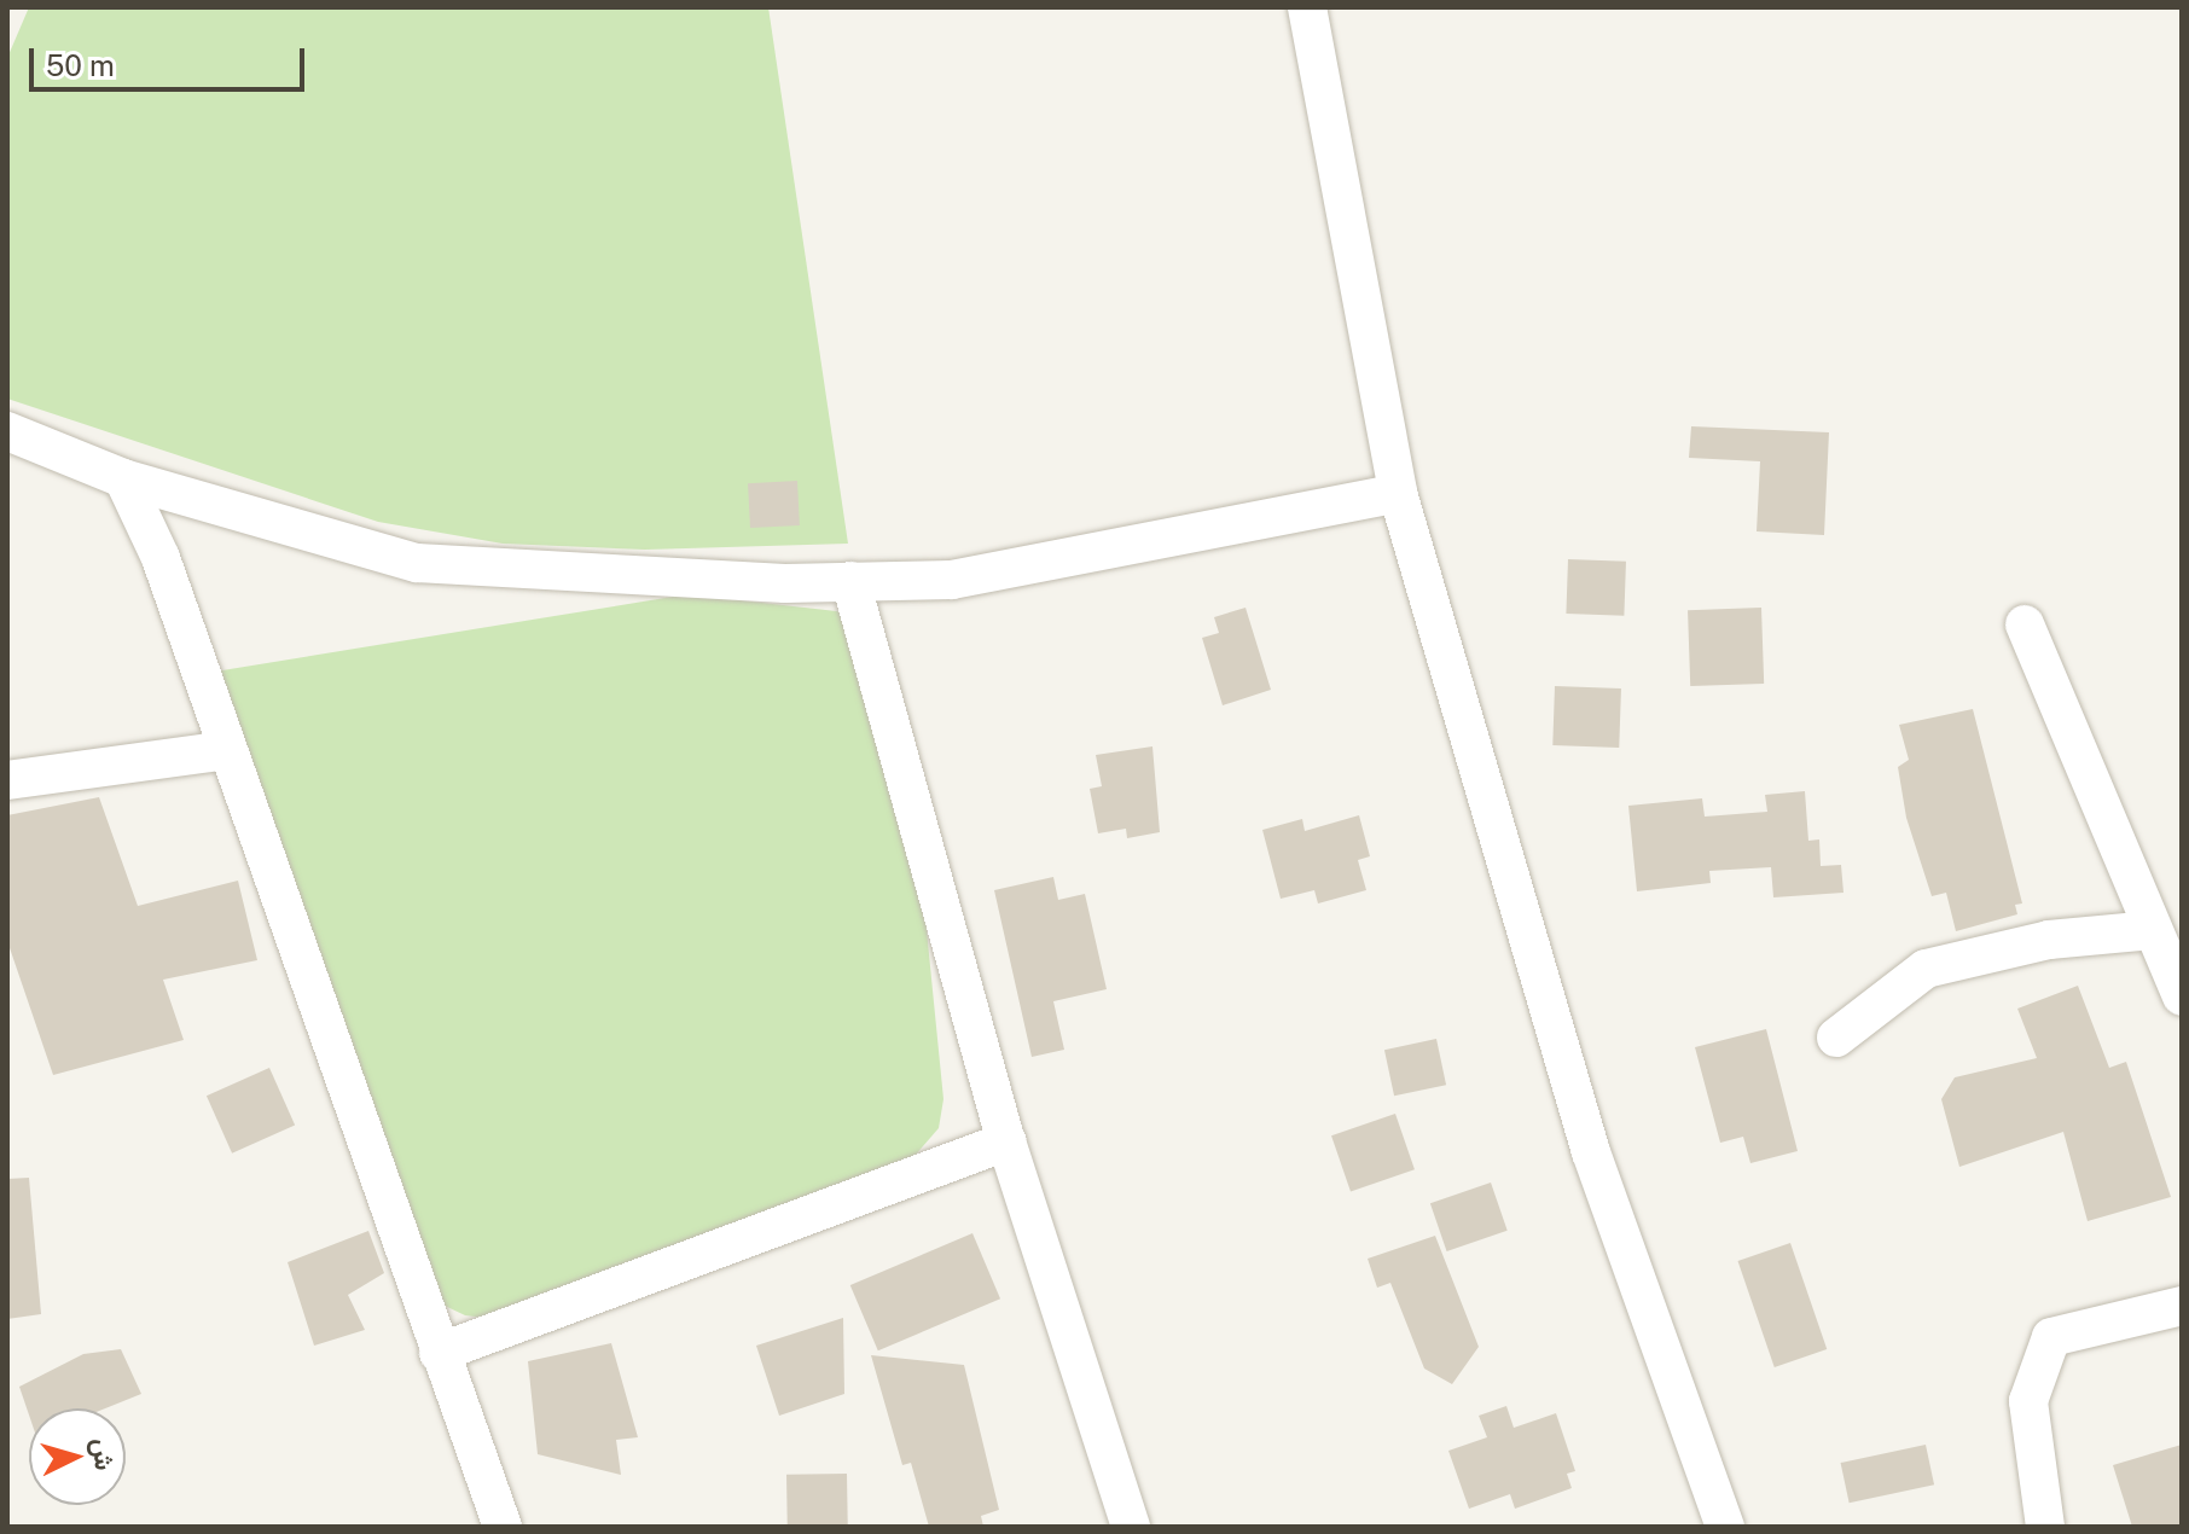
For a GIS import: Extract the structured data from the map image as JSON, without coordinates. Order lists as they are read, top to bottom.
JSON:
{
  "scale_bar": "50 m",
  "north": "right"
}
